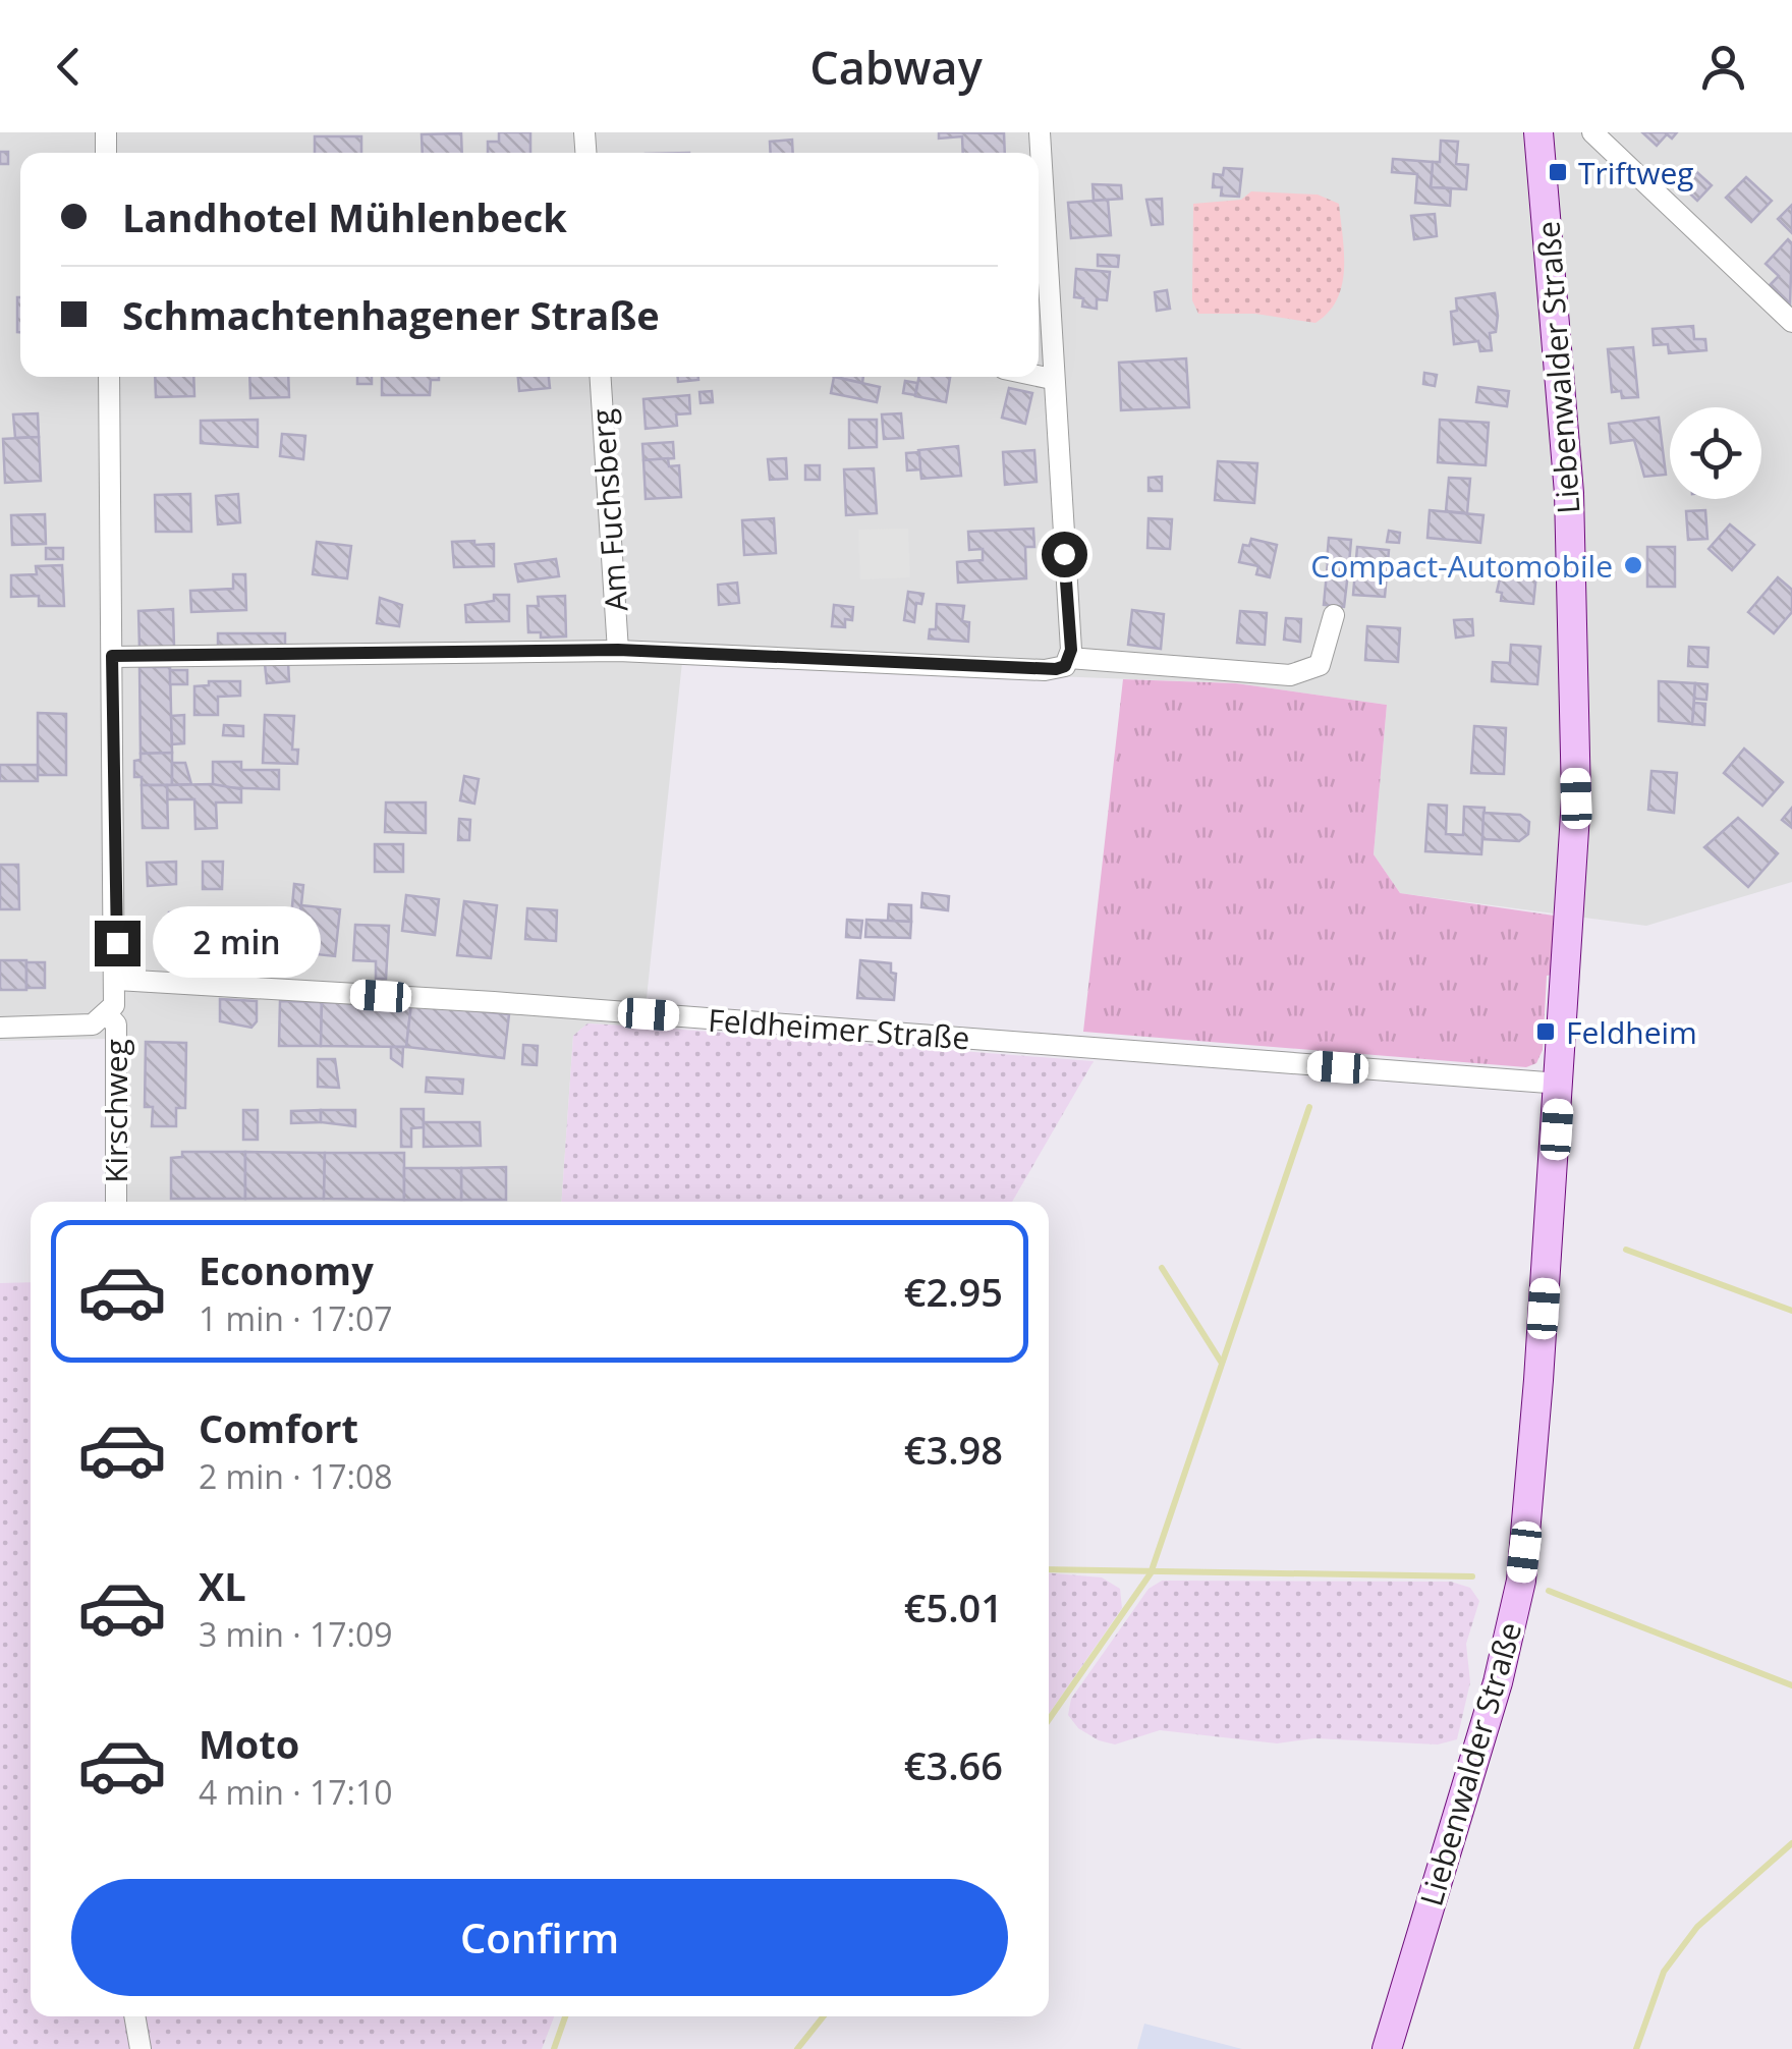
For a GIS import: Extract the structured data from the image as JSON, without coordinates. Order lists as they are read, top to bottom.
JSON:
{
  "streets": {
    "main road": ["Liebenwalder Straße"],
    "street": ["Am Fuchsberg", "Feldheimer Straße", "Kirschweg"]
  },
  "crossings": [
    ["Liebenwalder Straße", "Feldheimer Straße"]
  ],
  "places": {
    "transit": ["Triftweg", "Feldheim"],
    "other": ["Compact-Automobile"]
  },
  "page": {
    "header": "Cabway",
    "banner": ["Landhotel Mühlenbeck", "Schmachtenhagener Straße"],
    "bubble": "2 min",
    "list": [
      {
        "name": "Economy",
        "note": "1 min · 17:07",
        "value": "€2.95"
      },
      {
        "name": "Comfort",
        "note": "2 min · 17:08",
        "value": "€3.98"
      },
      {
        "name": "XL",
        "note": "3 min · 17:09",
        "value": "€5.01"
      },
      {
        "name": "Moto",
        "note": "4 min · 17:10",
        "value": "€3.66"
      }
    ],
    "buttons": "Confirm"
  }
}
